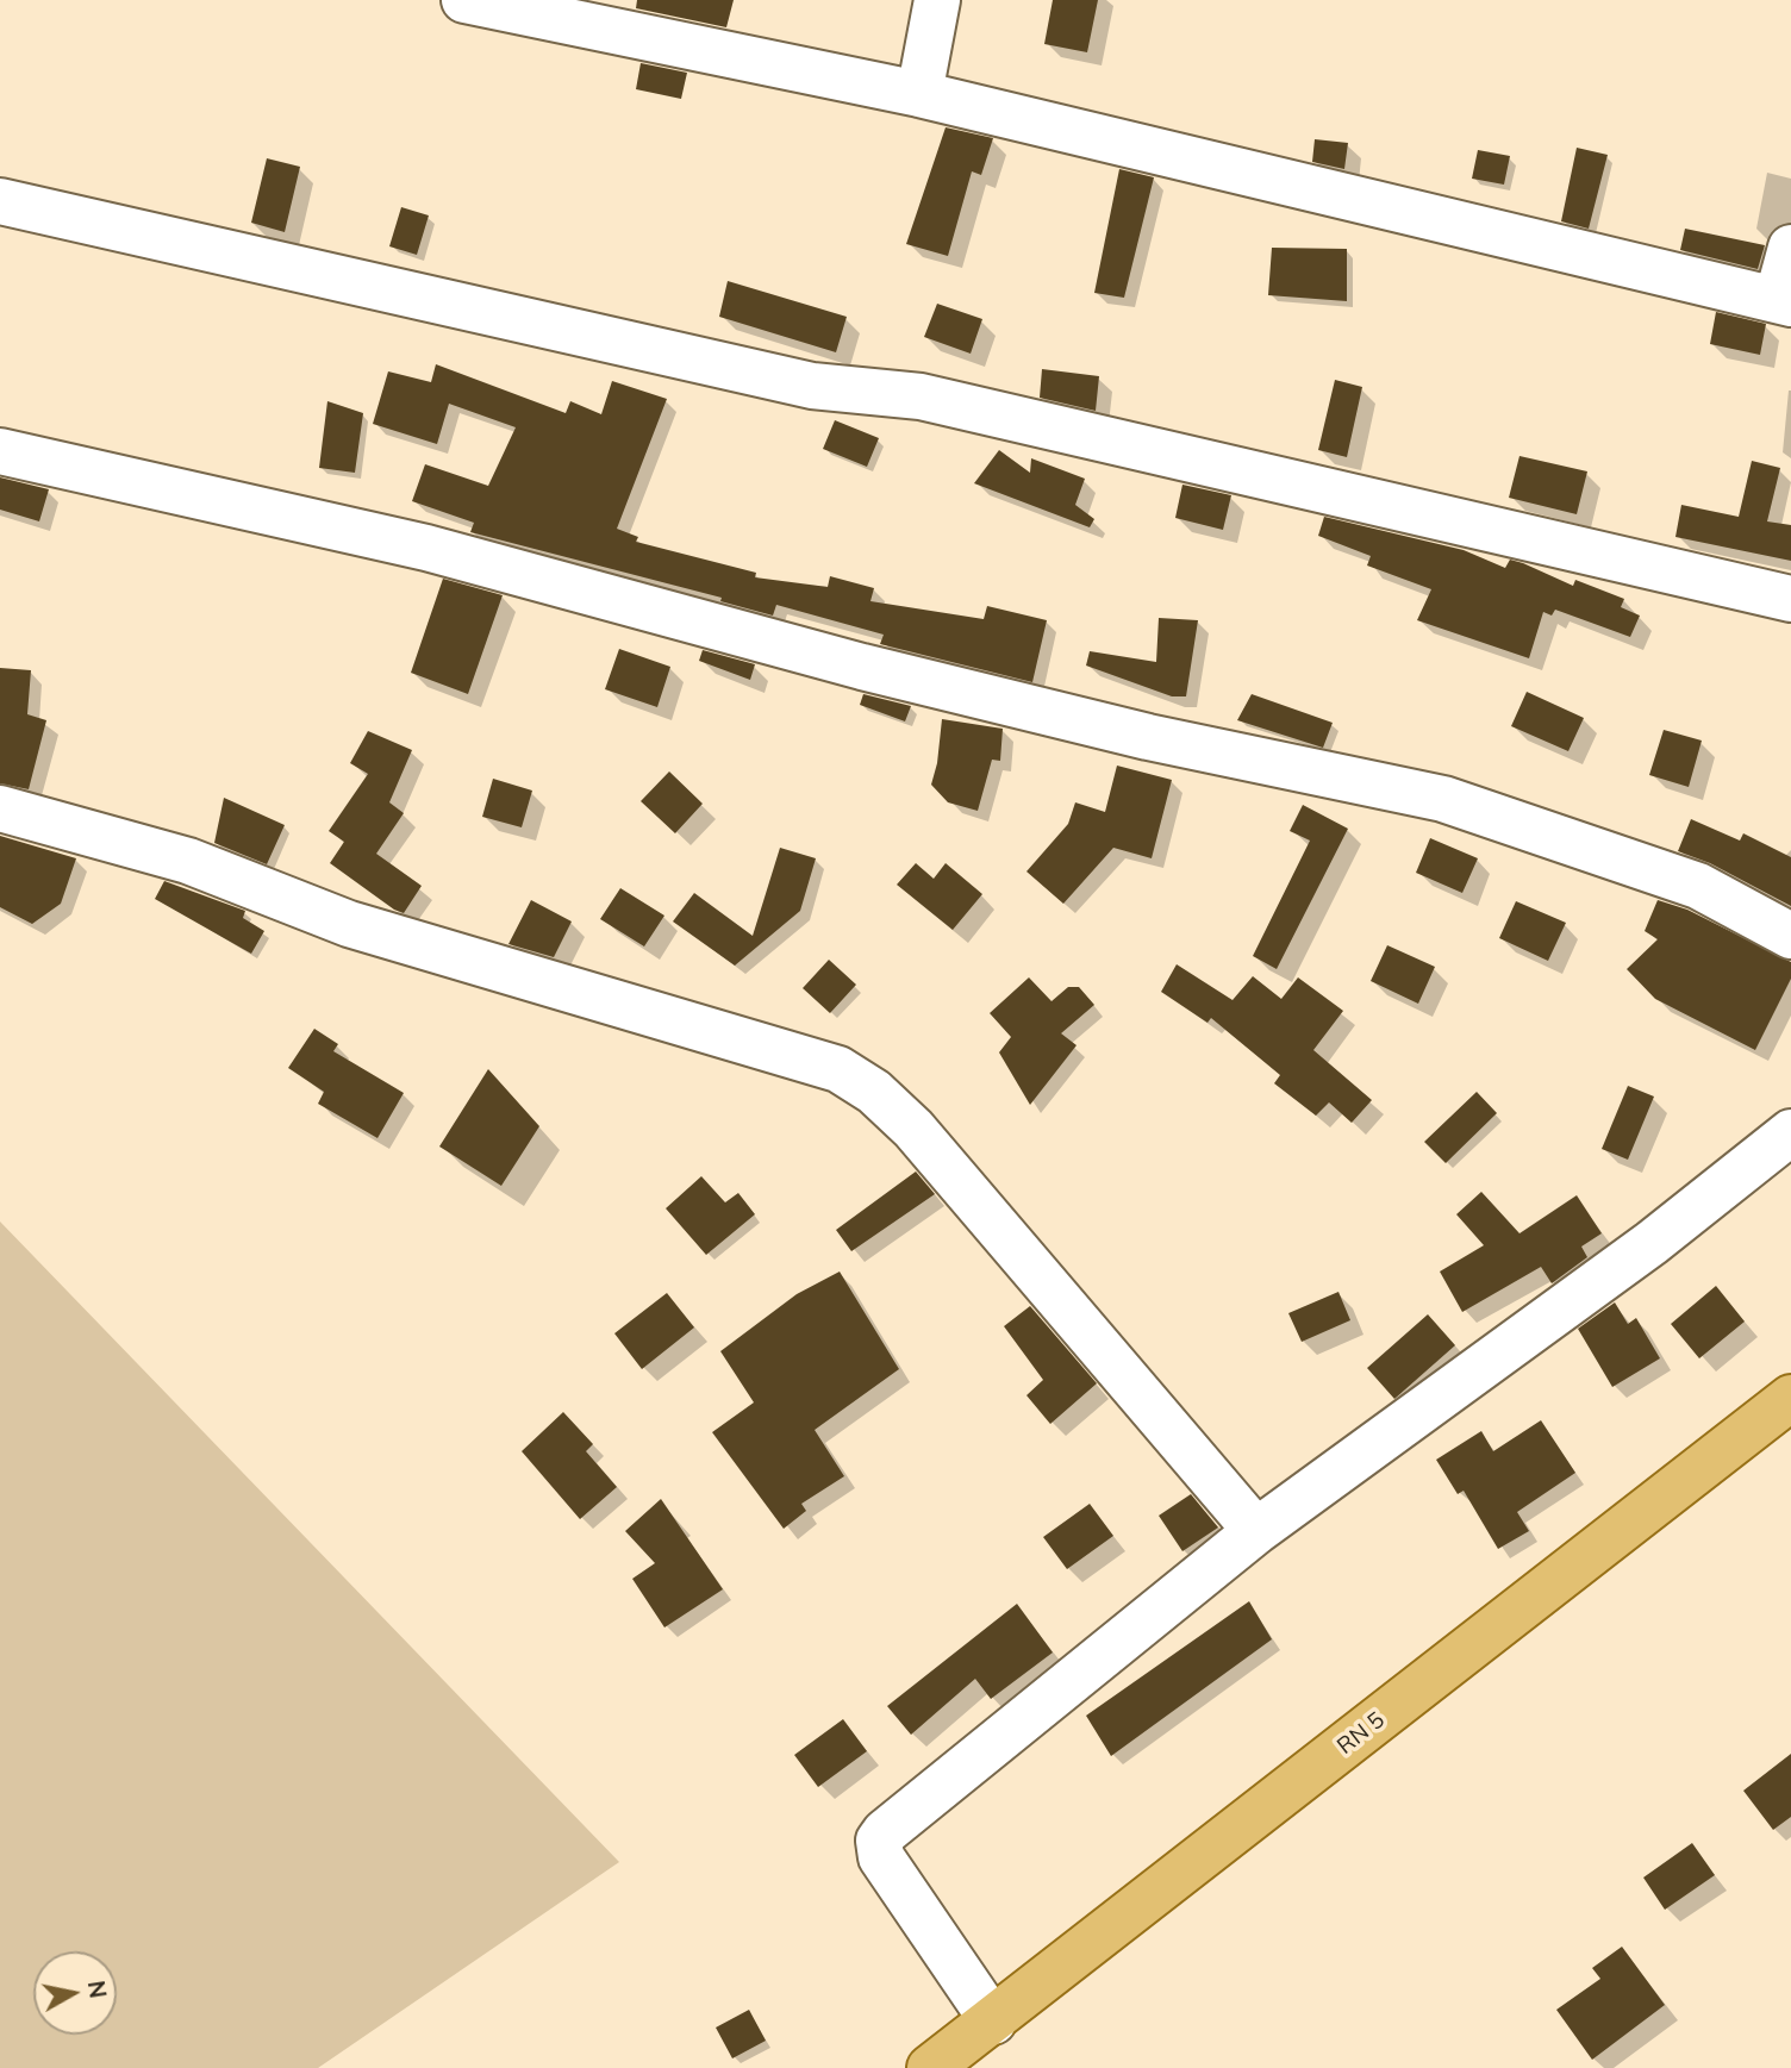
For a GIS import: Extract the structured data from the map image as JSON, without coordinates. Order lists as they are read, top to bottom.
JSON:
{
  "streets": {
    "main road": ["RN 5"]
  },
  "north": "right"
}
